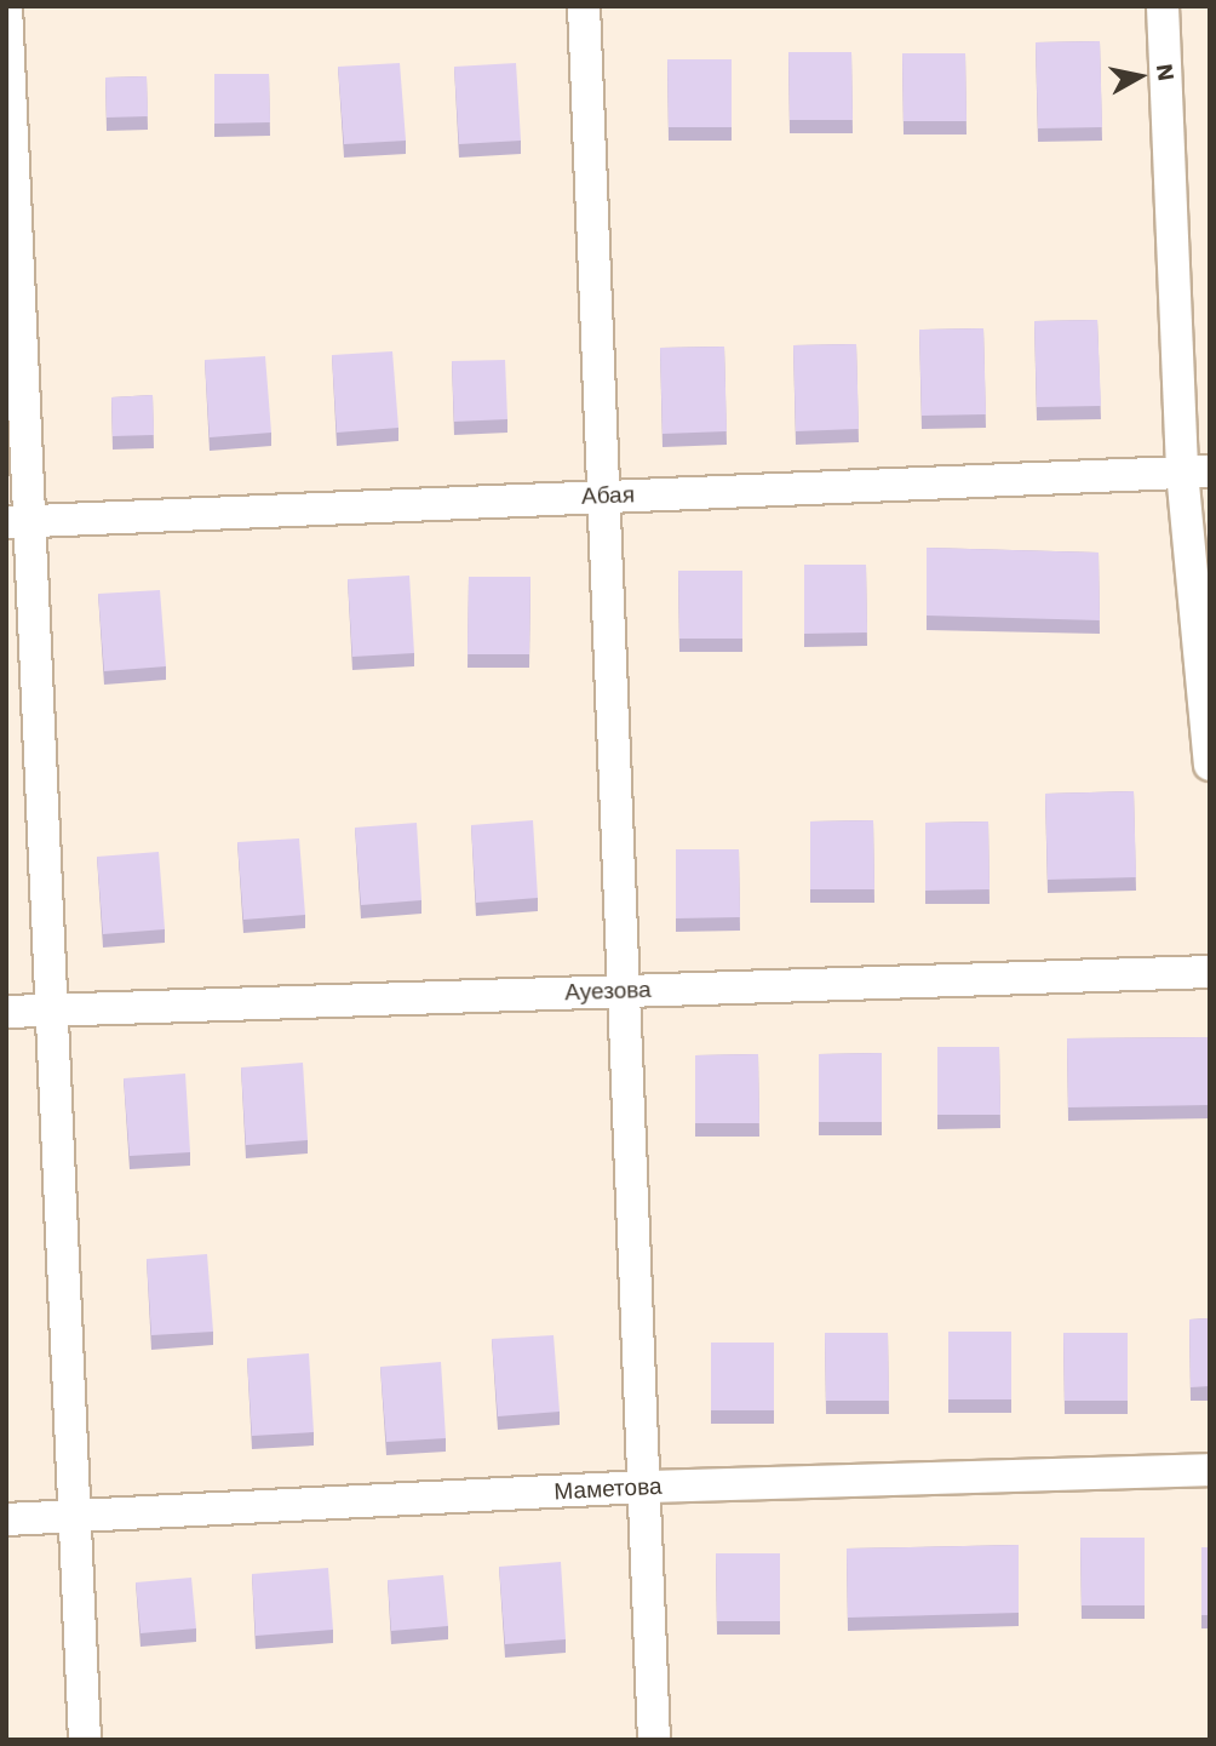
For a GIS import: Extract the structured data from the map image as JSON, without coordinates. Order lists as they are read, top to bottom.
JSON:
{
  "streets": {
    "street": ["Абая", "Ауезова", "Маметова"]
  },
  "north": "right"
}
